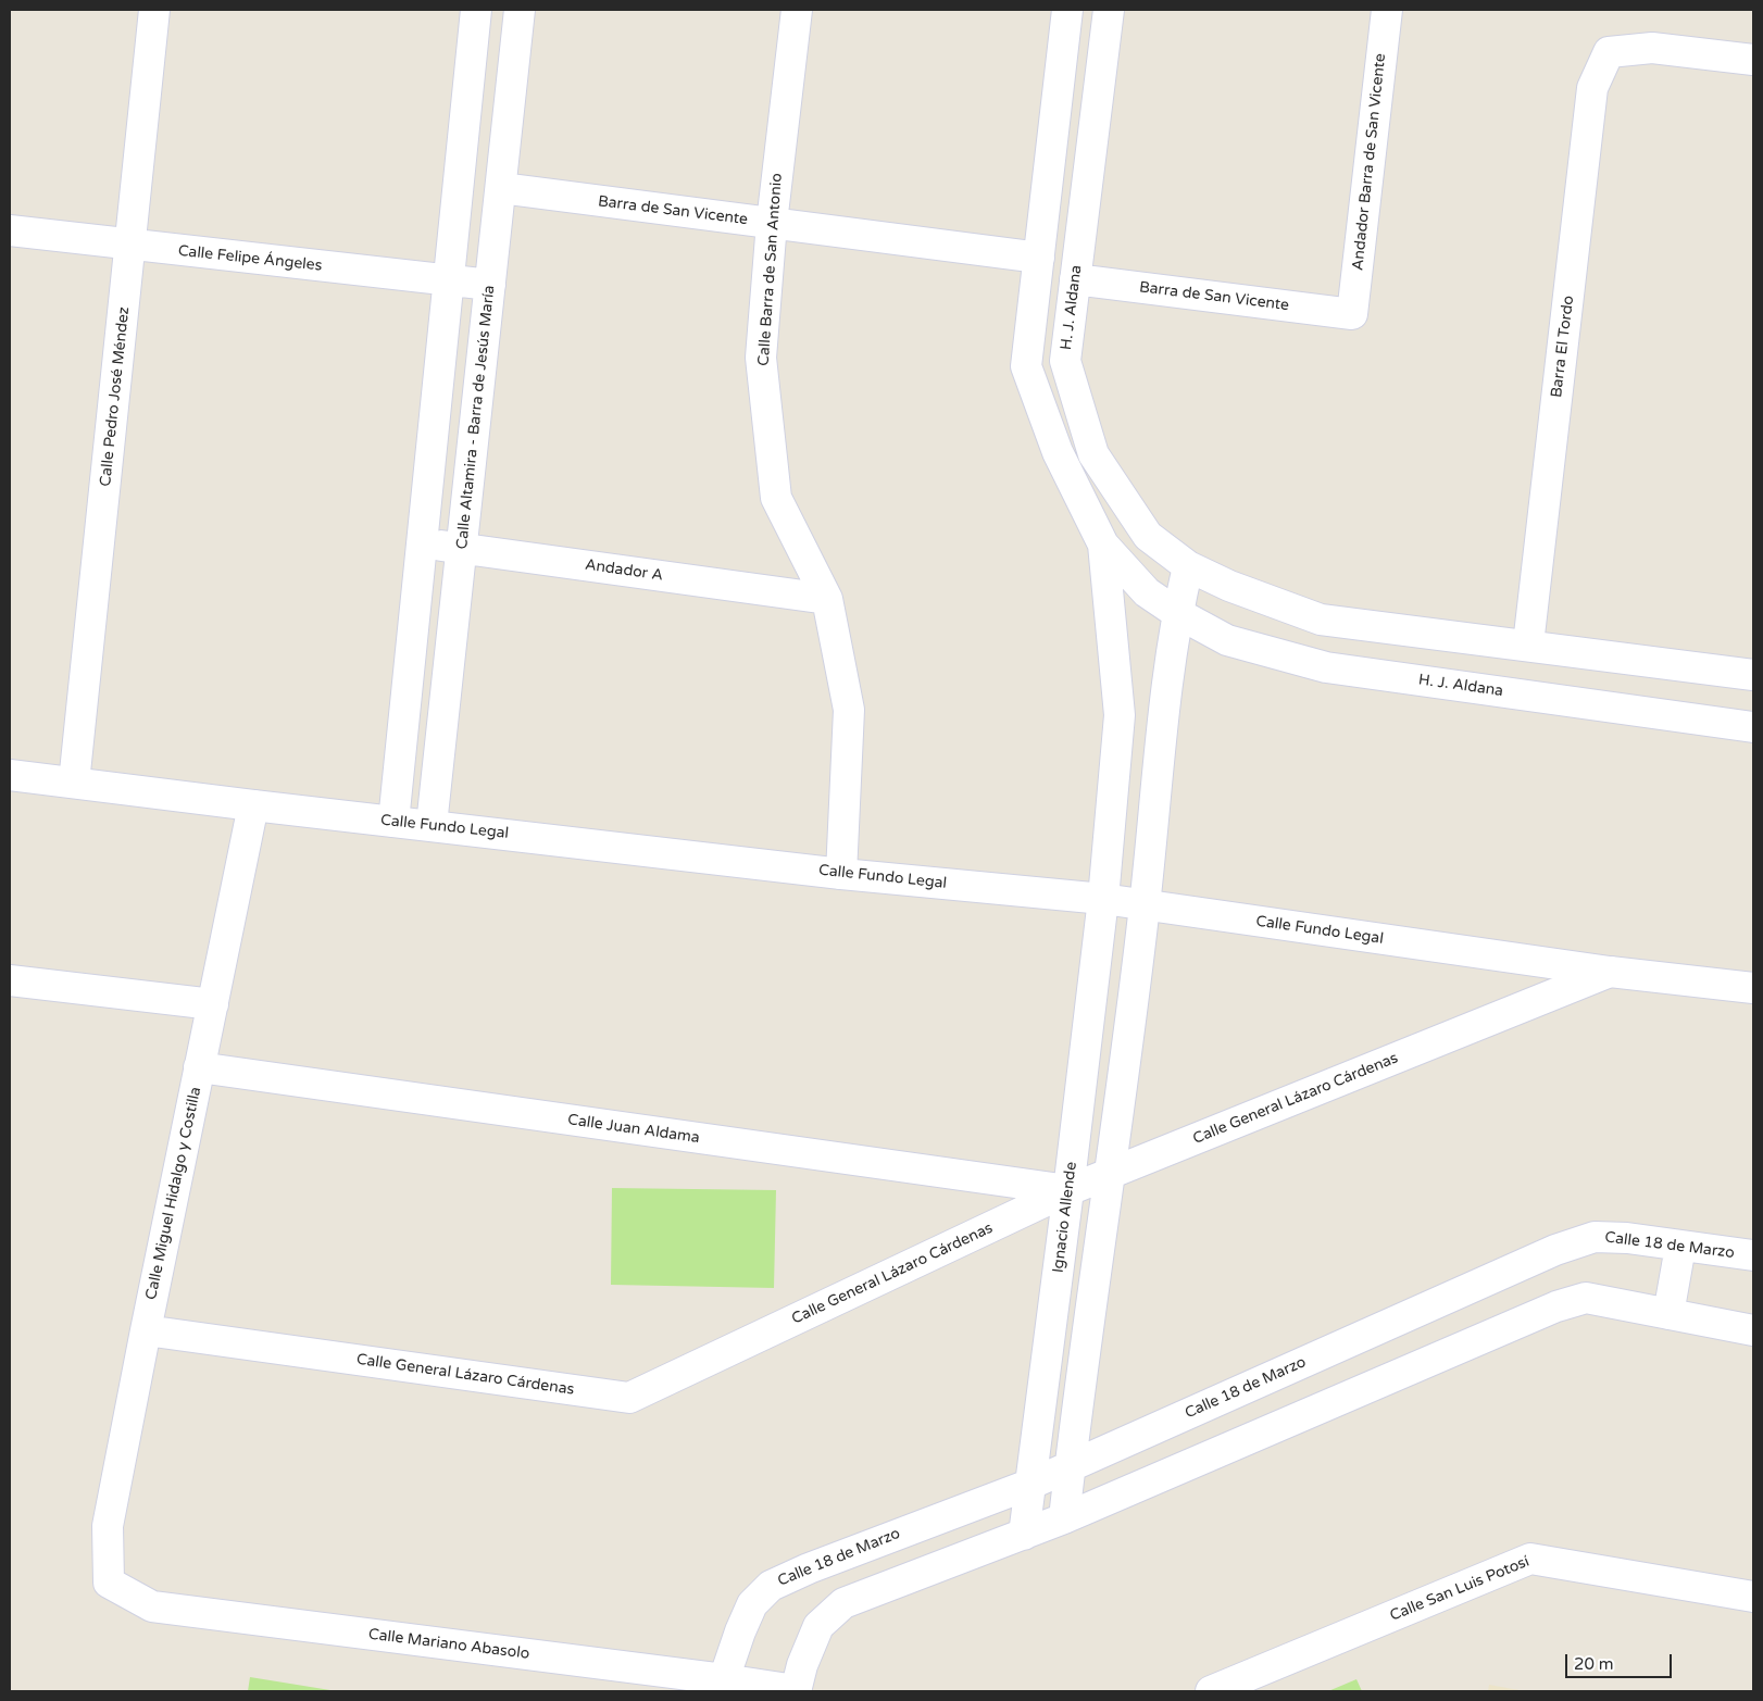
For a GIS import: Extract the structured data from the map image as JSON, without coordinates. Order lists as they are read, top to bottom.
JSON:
{
  "streets": {
    "street": [
      "Andador Barra de San Vicente",
      "Barra de San Vicente",
      "Calle Felipe Ángeles",
      "Calle Barra de San Antonio",
      "H. J. Aldana",
      "Barra El Tordo",
      "Calle Pedro José Méndez",
      "Calle Altamira - Barra de Jesús María",
      "Andador A",
      "Calle Fundo Legal",
      "Calle General Lázaro Cárdenas",
      "Calle Juan Aldama",
      "Calle Miguel Hidalgo y Costilla",
      "Ignacio Allende",
      "Calle 18 de Marzo",
      "Calle San Luis Potosí",
      "Calle Mariano Abasolo"
    ]
  },
  "crossings": [
    ["Andador Barra de San Vicente", "Barra de San Vicente"],
    ["Barra de San Vicente", "Calle Barra de San Antonio"],
    ["Barra de San Vicente", "H. J. Aldana"],
    ["Barra de San Vicente", "Calle Altamira - Barra de Jesús María"],
    ["Calle Felipe Ángeles", "Calle Pedro José Méndez"],
    ["Calle Felipe Ángeles", "Calle Altamira - Barra de Jesús María"],
    ["Calle Barra de San Antonio", "Andador A"],
    ["Calle Barra de San Antonio", "Calle Fundo Legal"],
    ["H. J. Aldana", "Barra El Tordo"],
    ["H. J. Aldana", "Calle Fundo Legal"],
    ["H. J. Aldana", "Ignacio Allende"],
    ["Calle Pedro José Méndez", "Calle Fundo Legal"],
    ["Calle Altamira - Barra de Jesús María", "Andador A"],
    ["Calle Altamira - Barra de Jesús María", "Calle Fundo Legal"],
    ["Calle Fundo Legal", "Calle General Lázaro Cárdenas"],
    ["Calle Fundo Legal", "Calle Miguel Hidalgo y Costilla"],
    ["Calle Fundo Legal", "Ignacio Allende"],
    ["Calle General Lázaro Cárdenas", "Calle Juan Aldama"],
    ["Calle General Lázaro Cárdenas", "Calle Miguel Hidalgo y Costilla"],
    ["Calle General Lázaro Cárdenas", "Ignacio Allende"],
    ["Calle Juan Aldama", "Calle Miguel Hidalgo y Costilla"],
    ["Calle Juan Aldama", "Ignacio Allende"],
    ["Calle Miguel Hidalgo y Costilla", "Calle Mariano Abasolo"],
    ["Ignacio Allende", "Calle 18 de Marzo"],
    ["Calle 18 de Marzo", "Calle Mariano Abasolo"]
  ],
  "scale_bar": "20 m"
}
